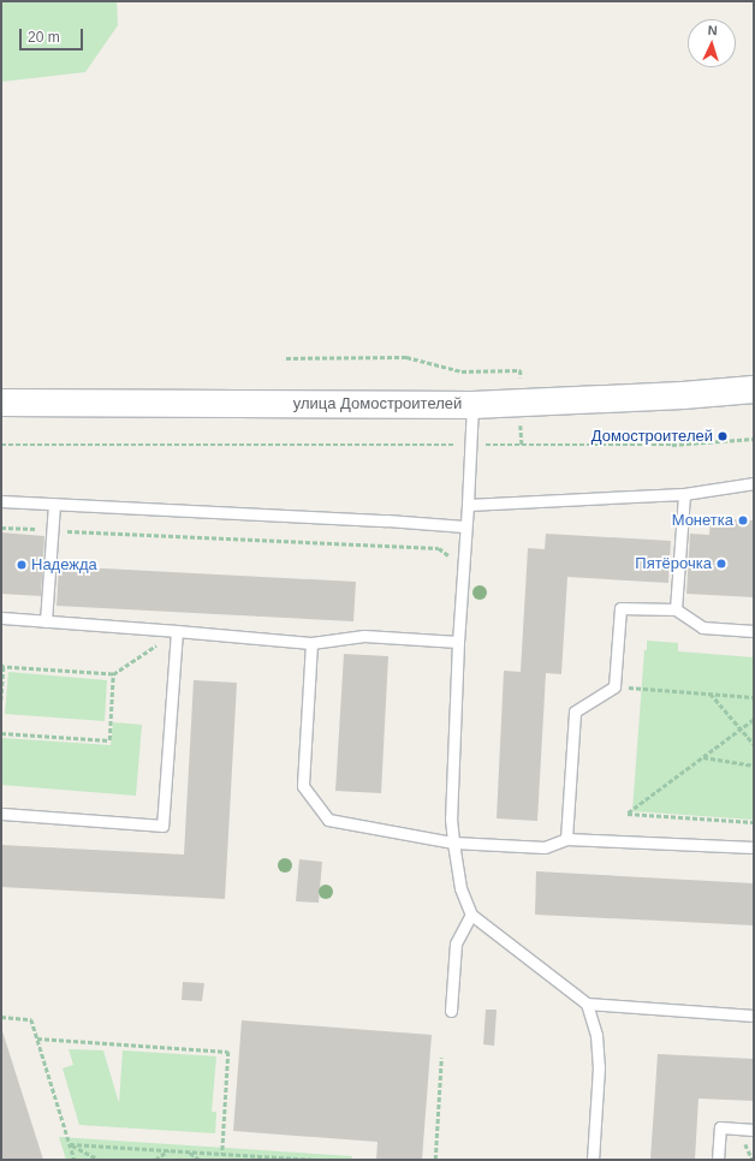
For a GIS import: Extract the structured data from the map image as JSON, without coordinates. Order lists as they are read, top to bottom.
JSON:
{
  "streets": {
    "main road": ["улица Домостроителей"]
  },
  "places": [
    "Домостроителей",
    "Монетка",
    "Пятёрочка",
    "Надежда"
  ],
  "scale_bar": "20 m",
  "north": "top"
}
